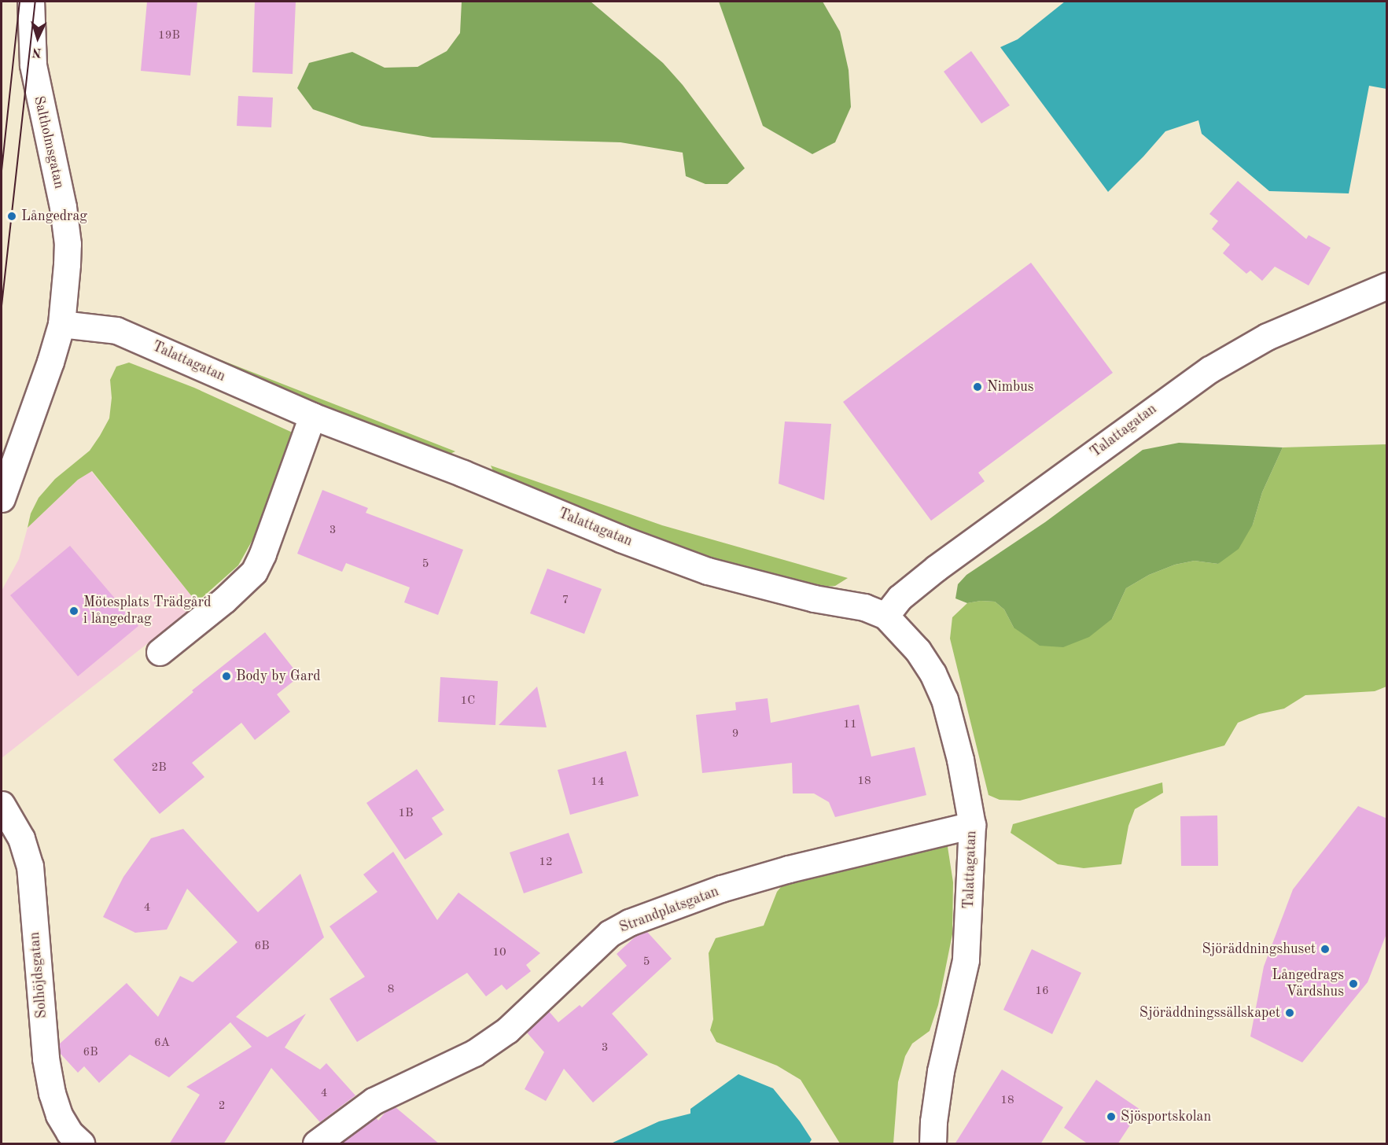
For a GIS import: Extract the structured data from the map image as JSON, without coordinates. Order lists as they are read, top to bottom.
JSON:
{
  "streets": {
    "street": [
      "Saltholmsgatan",
      "Talattagatan",
      "Strandplatsgatan",
      "Solhöjdsgatan"
    ]
  },
  "crossings": [
    ["Saltholmsgatan", "Talattagatan"],
    ["Talattagatan", "Strandplatsgatan"]
  ],
  "places": [
    "Långedrag",
    "Nimbus",
    "Mötesplats Trädgård i långedrag",
    "Body by Gard",
    "Sjöräddningshuset",
    "Långedrags Värdshus",
    "Sjöräddningssällskapet",
    "Sjösportskolan"
  ],
  "house_numbers": [
    "19B",
    "3",
    "5",
    "7",
    "1C",
    "11",
    "9",
    "2B",
    "18",
    "14",
    "1B",
    "12",
    "4",
    "6B",
    "10",
    "5",
    "8",
    "16",
    "6A",
    "3",
    "6B",
    "4",
    "18",
    "2"
  ],
  "north": "bottom"
}
